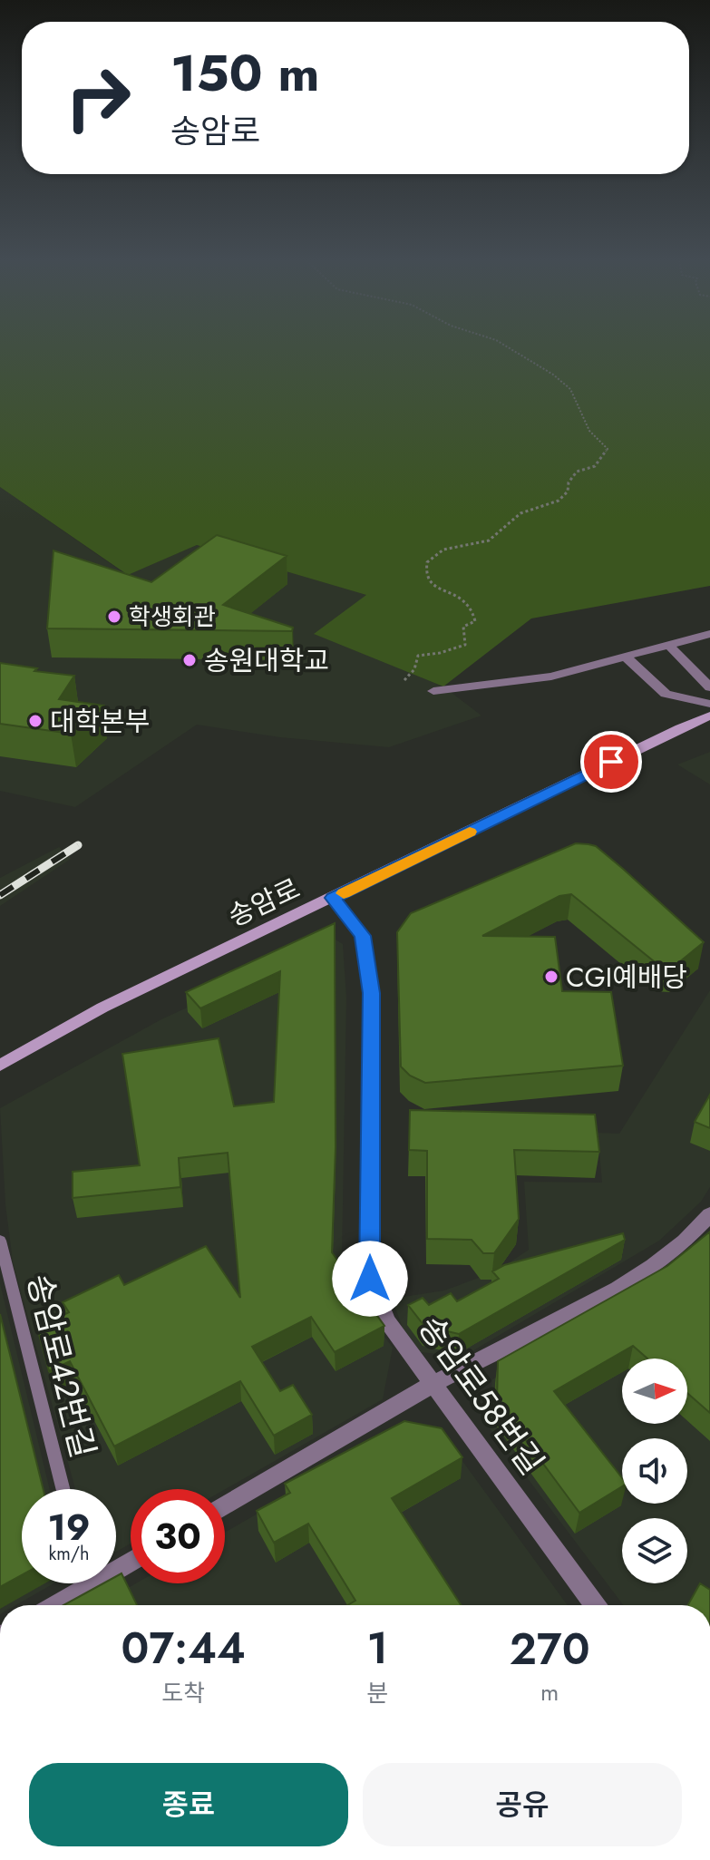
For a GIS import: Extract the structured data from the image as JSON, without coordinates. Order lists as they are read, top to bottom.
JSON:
{
  "streets": {
    "main road": ["송암로"],
    "street": ["송암로58번길"],
    "lane": ["송암로42번길"]
  },
  "crossings": [
    ["송암로", "송암로58번길"]
  ],
  "places": [
    "학생회관",
    "송원대학교",
    "대학본부",
    "CGI예배당"
  ],
  "north": "right",
  "page": {
    "turn": ["150 m", "송암로"],
    "speed": "19 km/h",
    "limit": "30",
    "eta": [
      "07:44",
      "도착",
      "1",
      "분",
      "270",
      "m"
    ],
    "buttons": ["종료", "공유"]
  }
}
